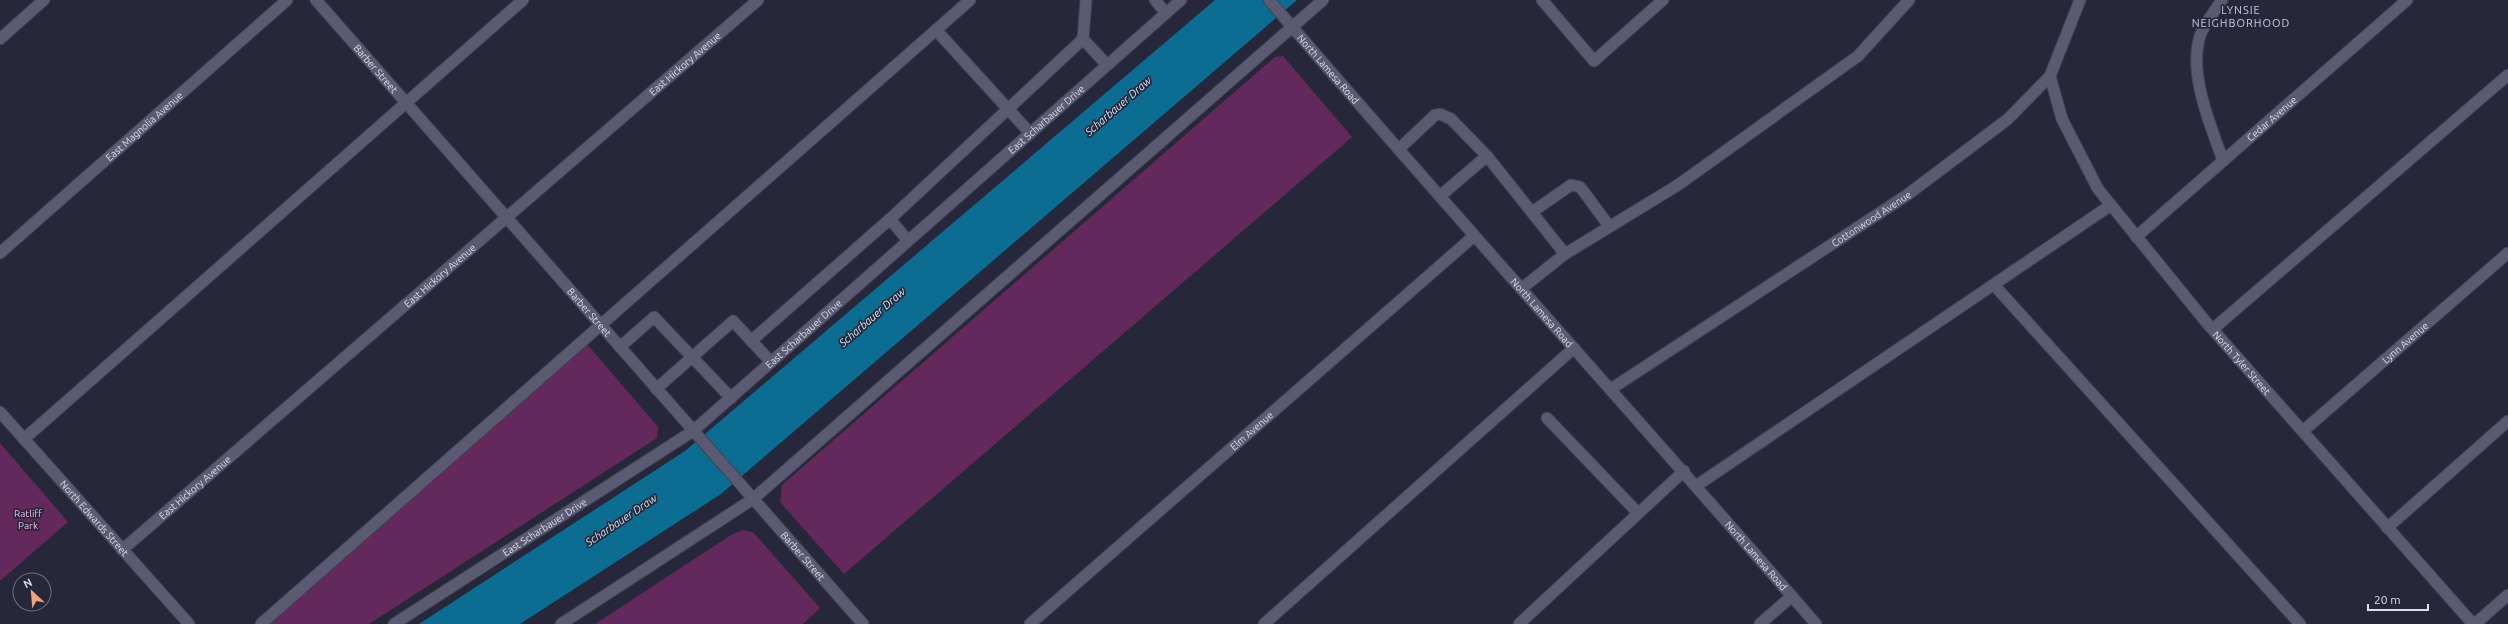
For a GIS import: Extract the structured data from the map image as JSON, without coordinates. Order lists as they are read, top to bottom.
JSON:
{
  "streets": {
    "street": [
      "East Hickory Avenue",
      "Barber Street",
      "North Lamesa Road",
      "Cedar Avenue",
      "East Scharbauer Drive",
      "East Magnolia Avenue",
      "Cottonwood Avenue",
      "Lynn Avenue",
      "North Tyler Street",
      "Elm Avenue",
      "North Edwards Street"
    ]
  },
  "crossings": [
    ["East Hickory Avenue", "Barber Street"],
    ["East Hickory Avenue", "North Edwards Street"],
    ["Barber Street", "East Scharbauer Drive"],
    ["North Lamesa Road", "Cottonwood Avenue"],
    ["North Lamesa Road", "Elm Avenue"],
    ["Cedar Avenue", "North Tyler Street"],
    ["Cottonwood Avenue", "North Tyler Street"],
    ["Lynn Avenue", "North Tyler Street"]
  ],
  "districts": ["LYNSIE NEIGHBORHOOD"],
  "water": ["Scharbauer Draw"],
  "parks": ["Ratliff Park"],
  "scale_bar": "20 m",
  "north": "top left"
}
